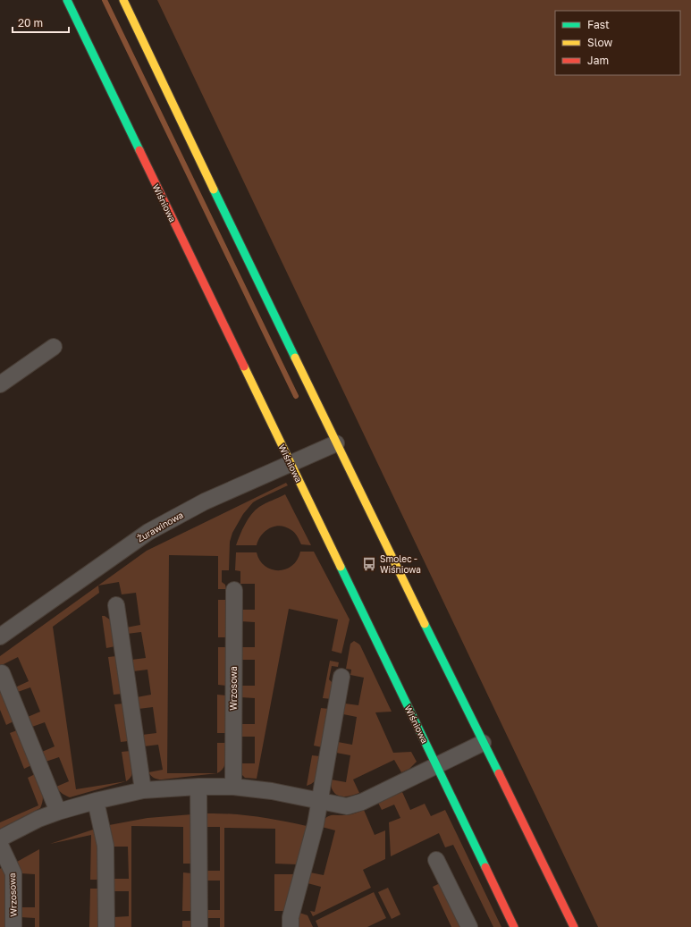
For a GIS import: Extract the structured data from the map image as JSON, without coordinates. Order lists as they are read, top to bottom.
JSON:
{
  "streets": {
    "street": ["Wiśniowa", "Żurawinowa", "Wrzosowa"]
  },
  "crossings": [
    ["Wiśniowa", "Żurawinowa"]
  ],
  "places": {
    "bus stop": ["Smolec - Wiśniowa"]
  },
  "legend": ["Fast", "Slow", "Jam"],
  "scale_bar": "20 m"
}
